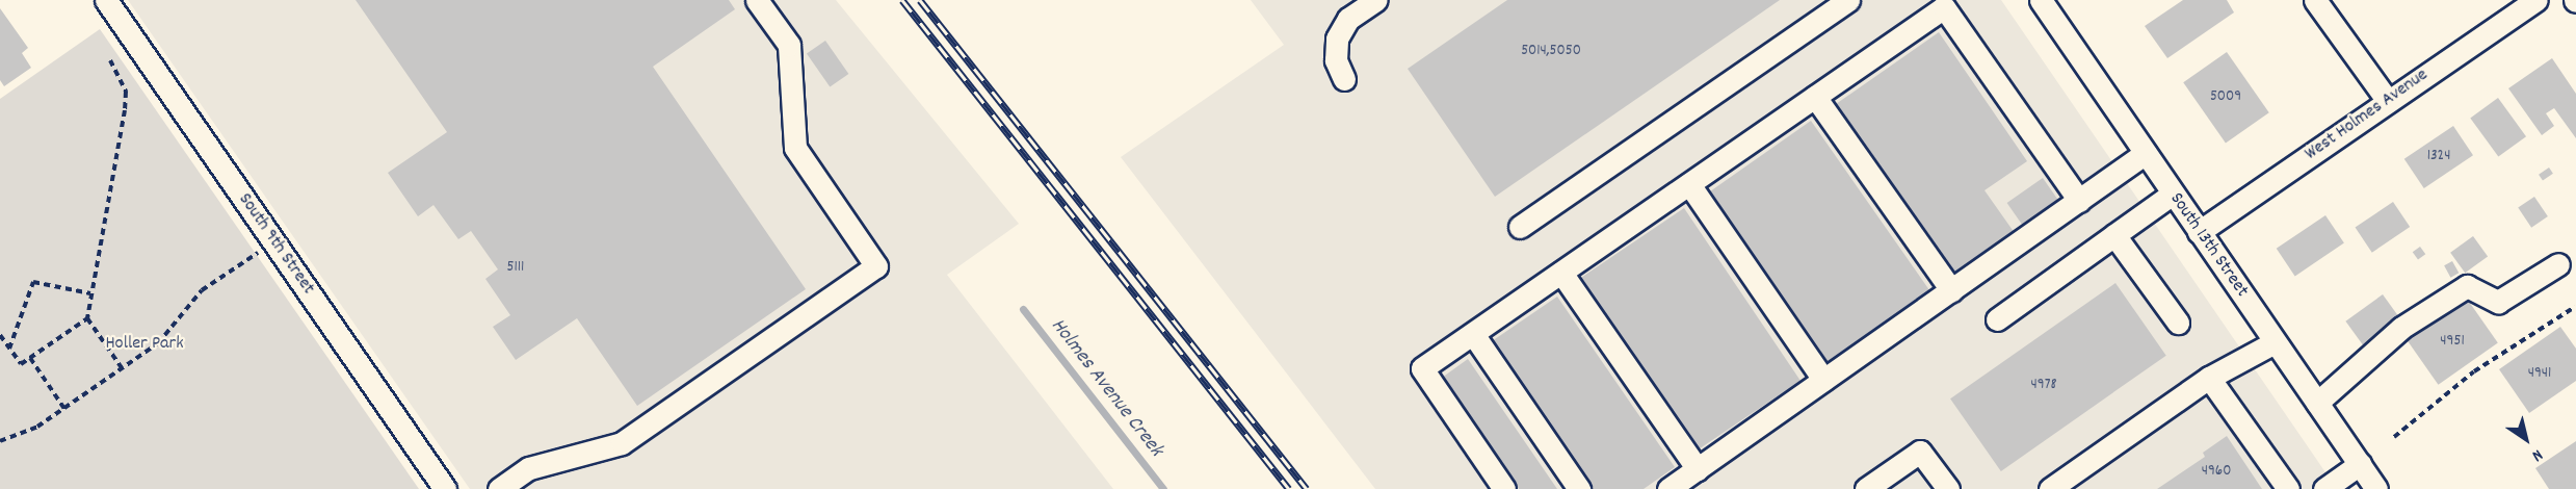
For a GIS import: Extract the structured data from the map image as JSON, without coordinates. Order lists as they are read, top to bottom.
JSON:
{
  "streets": {
    "street": ["West Holmes Avenue", "South 9th Street", "South 13th Street"]
  },
  "crossings": [
    ["West Holmes Avenue", "South 13th Street"]
  ],
  "water": ["Holmes Avenue Creek"],
  "parks": ["Holler Park"],
  "house_numbers": [
    "5014,5050",
    "5009",
    "1324",
    "5111",
    "4951",
    "4941",
    "4978",
    "4960"
  ],
  "north": "bottom right"
}
